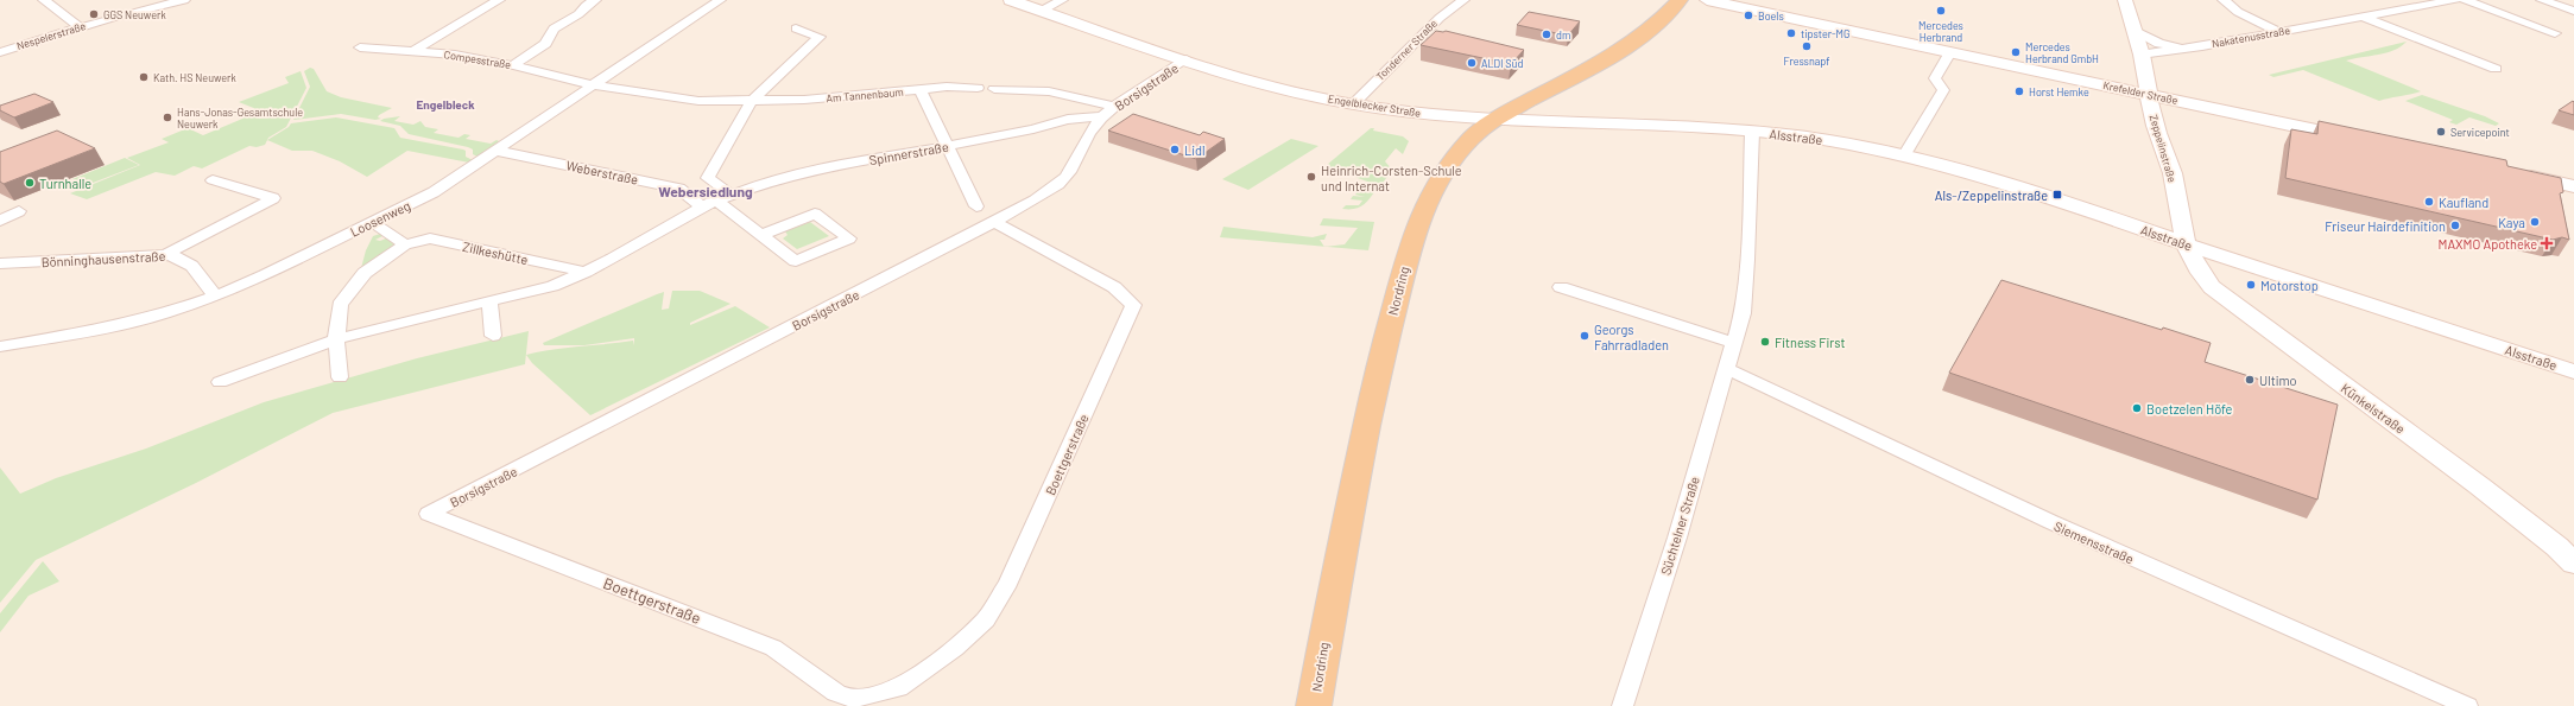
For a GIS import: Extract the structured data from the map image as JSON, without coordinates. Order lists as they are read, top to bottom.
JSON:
{
  "streets": {
    "main road": ["Nordring"],
    "street": [
      "Nespelerstraße",
      "Nakatenusstraße",
      "Tonderner Straße",
      "Compesstraße",
      "Borsigstraße",
      "Krefelder Straße",
      "Am Tannenbaum",
      "Engelblecker Straße",
      "Alsstraße",
      "Zeppelinstraße",
      "Spinnerstraße",
      "Weberstraße",
      "Loosenweg",
      "Zillkeshütte",
      "Bönninghausenstraße",
      "Künkelstraße",
      "Boettgerstraße",
      "Süchtelner Straße",
      "Siemensstraße"
    ]
  },
  "crossings": [
    ["Nakatenusstraße", "Zeppelinstraße"],
    ["Tonderner Straße", "Engelblecker Straße"],
    ["Compesstraße", "Am Tannenbaum"],
    ["Compesstraße", "Loosenweg"],
    ["Borsigstraße", "Engelblecker Straße"],
    ["Borsigstraße", "Spinnerstraße"],
    ["Borsigstraße", "Boettgerstraße"],
    ["Krefelder Straße", "Zeppelinstraße"],
    ["Am Tannenbaum", "Loosenweg"],
    ["Engelblecker Straße", "Alsstraße"],
    ["Engelblecker Straße", "Nordring"],
    ["Engelblecker Straße", "Süchtelner Straße"],
    ["Alsstraße", "Zeppelinstraße"],
    ["Alsstraße", "Künkelstraße"],
    ["Alsstraße", "Süchtelner Straße"],
    ["Zeppelinstraße", "Künkelstraße"],
    ["Spinnerstraße", "Weberstraße"],
    ["Spinnerstraße", "Zillkeshütte"],
    ["Weberstraße", "Loosenweg"],
    ["Loosenweg", "Bönninghausenstraße"],
    ["Süchtelner Straße", "Siemensstraße"]
  ],
  "districts": ["Engelbleck", "Webersiedlung"],
  "places": {
    "other": [
      "Mercedes Herbrand",
      "GGS Neuwerk",
      "Boels",
      "tipster-MG",
      "dm",
      "Fressnapf",
      "Mercedes Herbrand GmbH",
      "ALDI Süd",
      "Kath. HS Neuwerk",
      "Horst Hemke",
      "Hans-Jonas-Gesamtschule Neuwerk",
      "Servicepoint",
      "Lidl",
      "Heinrich-Corsten-Schule und Internat",
      "Turnhalle",
      "Kaufland",
      "Kaya",
      "Friseur Hairdefinition",
      "Motorstop",
      "Georgs Fahrradladen",
      "Fitness First",
      "Ultimo",
      "Boetzelen Höfe"
    ],
    "transit": ["Als-/Zeppelinstraße"],
    "health": ["MAXMO Apotheke"]
  }
}
